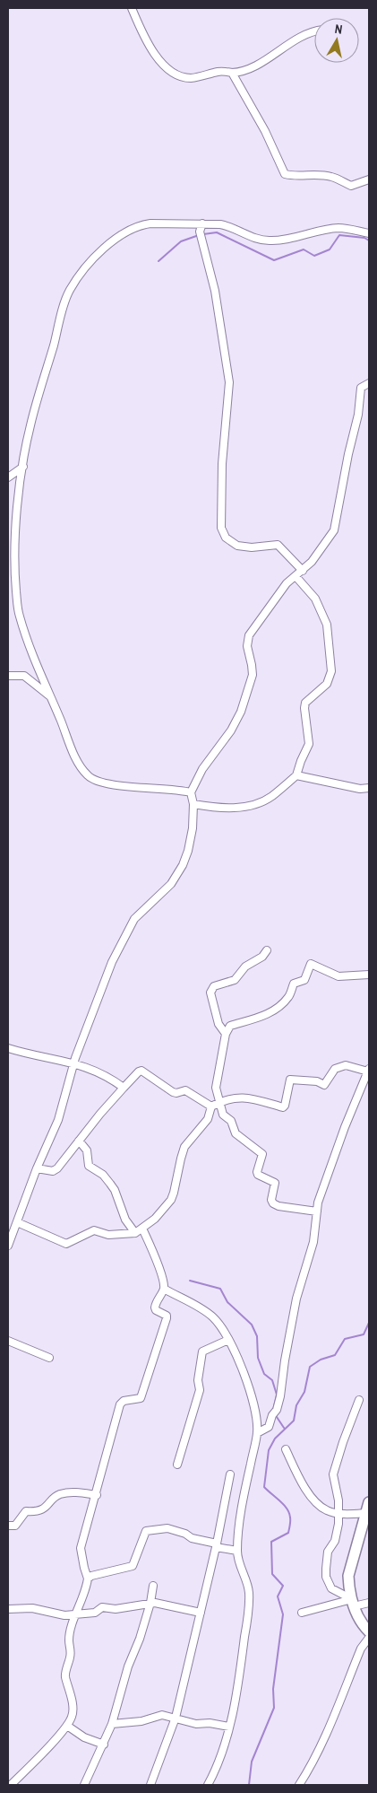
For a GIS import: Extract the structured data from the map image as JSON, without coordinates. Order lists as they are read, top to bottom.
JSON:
{
  "north": "top"
}
